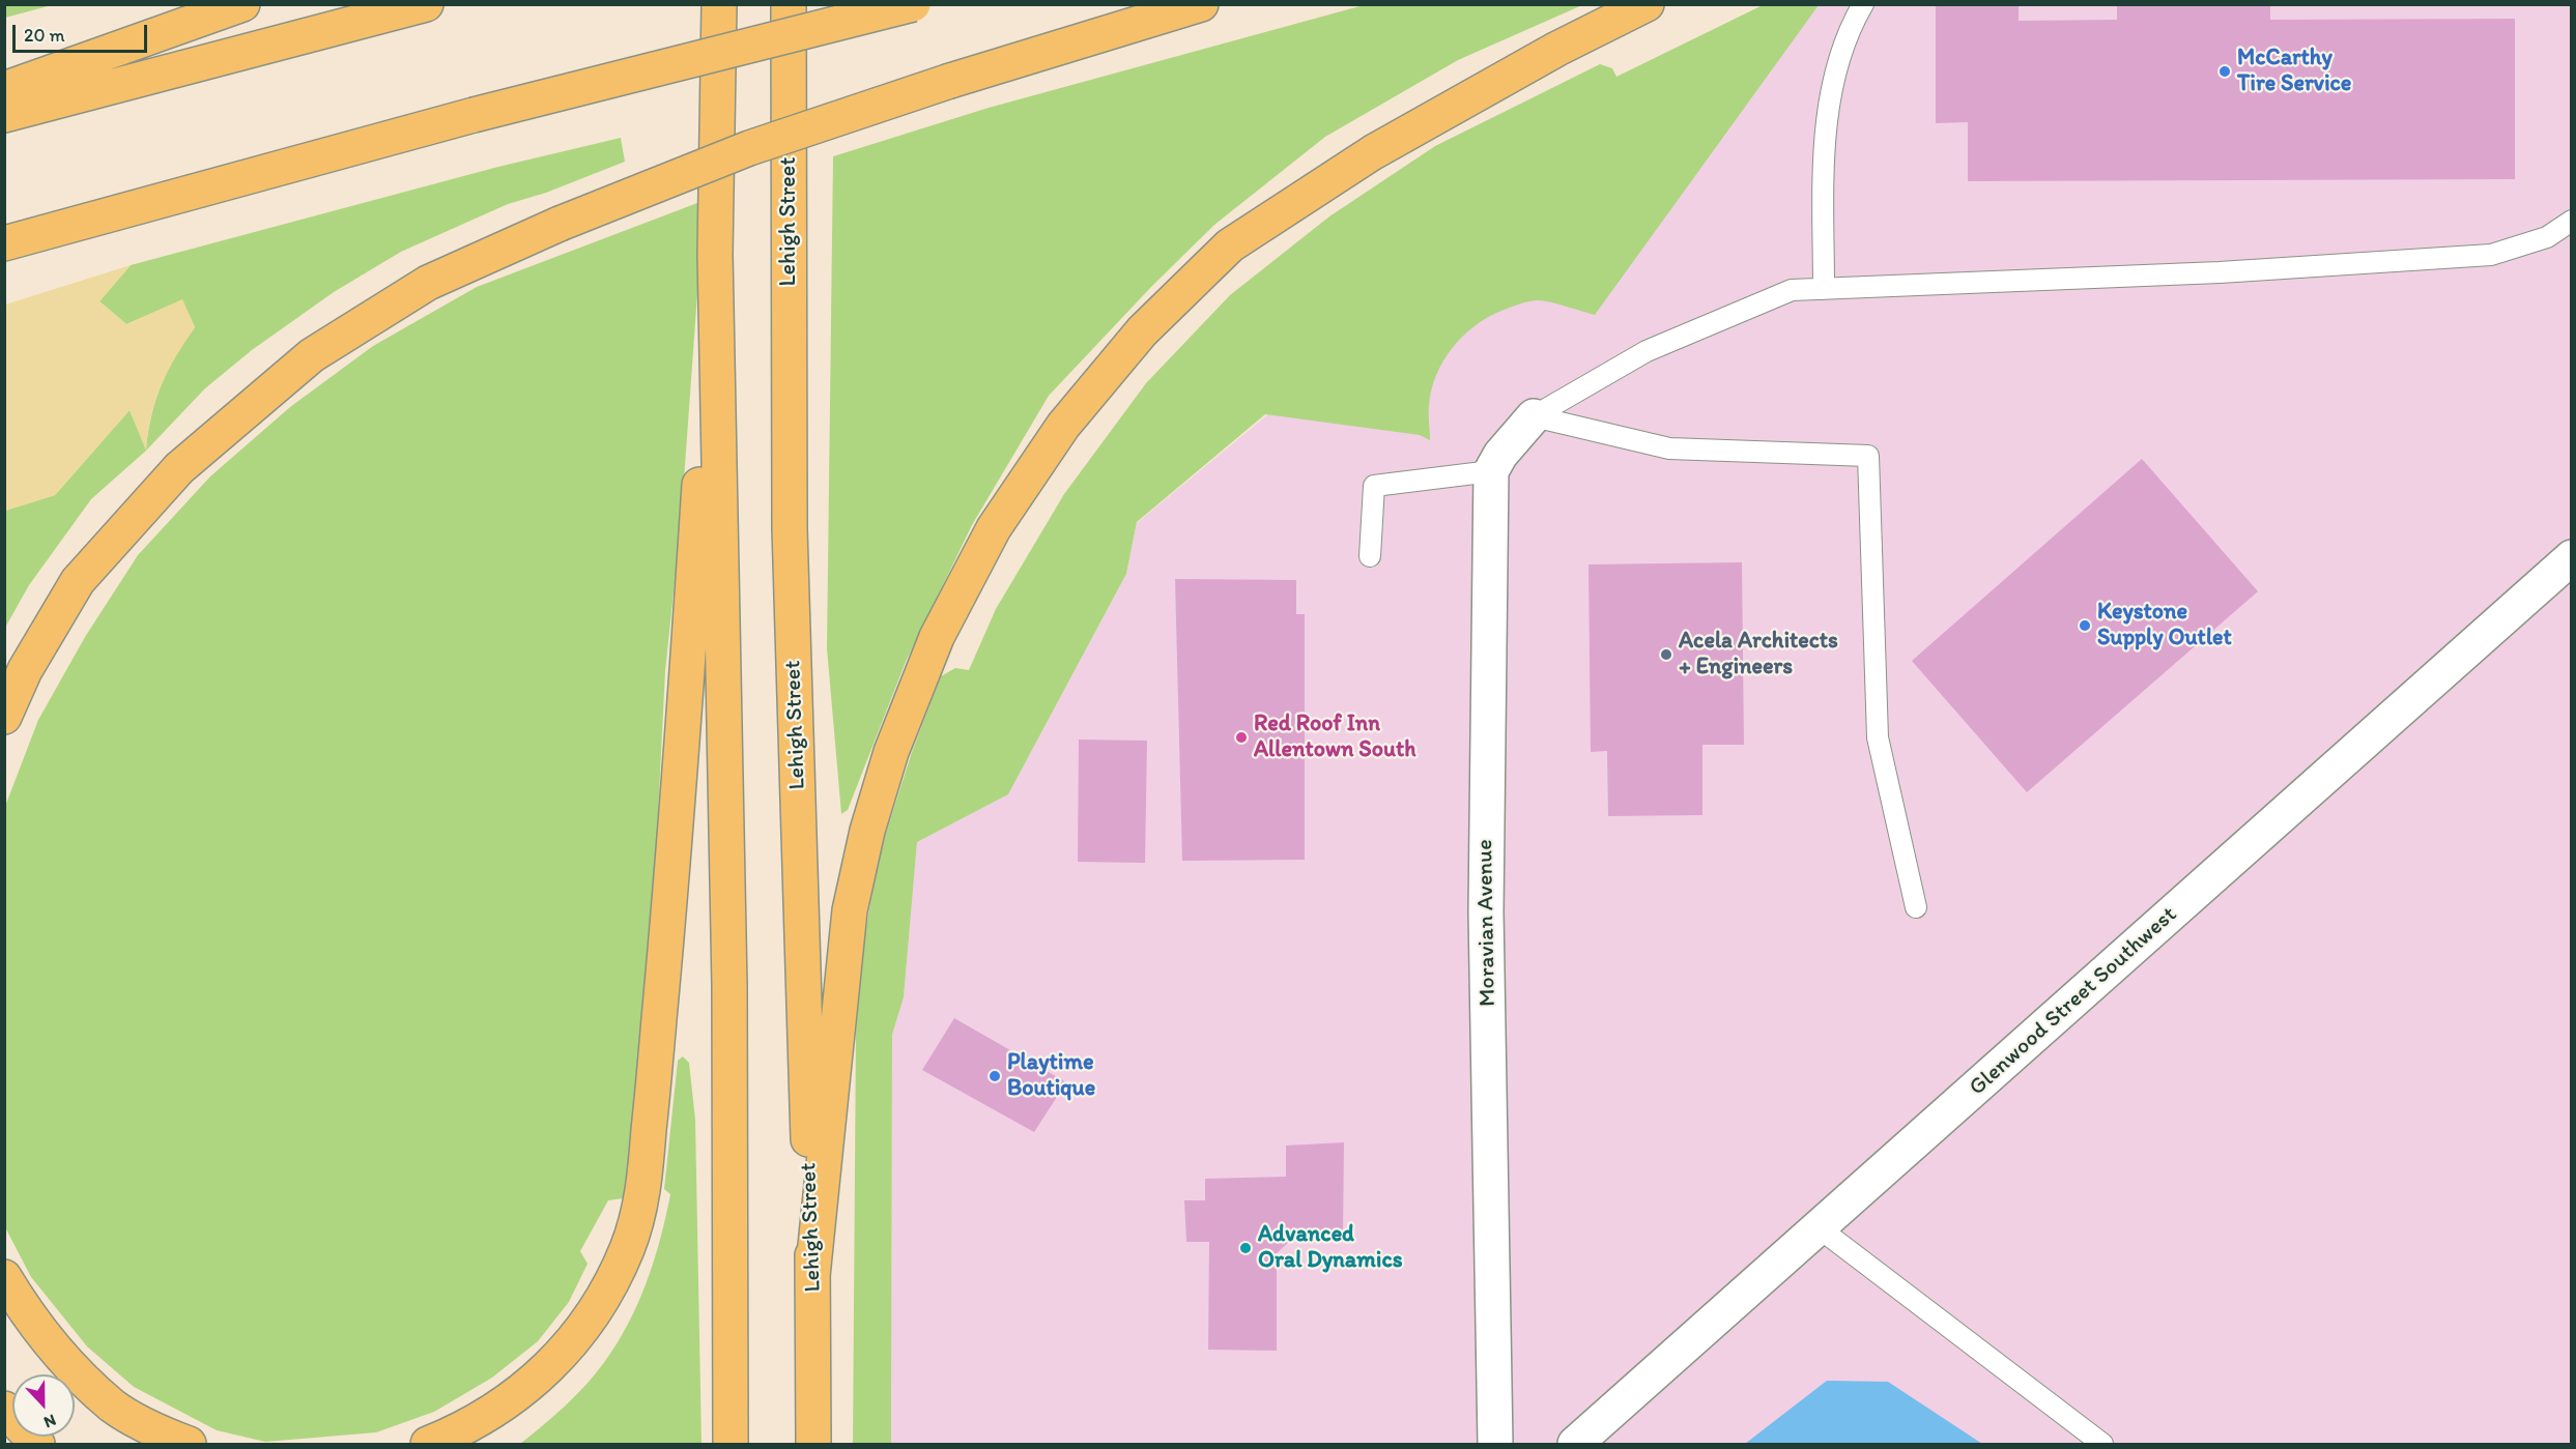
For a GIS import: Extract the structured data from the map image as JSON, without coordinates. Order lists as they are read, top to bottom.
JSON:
{
  "streets": {
    "highway": ["Lehigh Street"],
    "street": ["Moravian Avenue", "Glenwood Street Southwest"]
  },
  "places": [
    "McCarthy Tire Service",
    "Keystone Supply Outlet",
    "Acela Architects + Engineers",
    "Red Roof Inn Allentown South",
    "Playtime Boutique",
    "Advanced Oral Dynamics"
  ],
  "scale_bar": "20 m",
  "north": "bottom"
}
